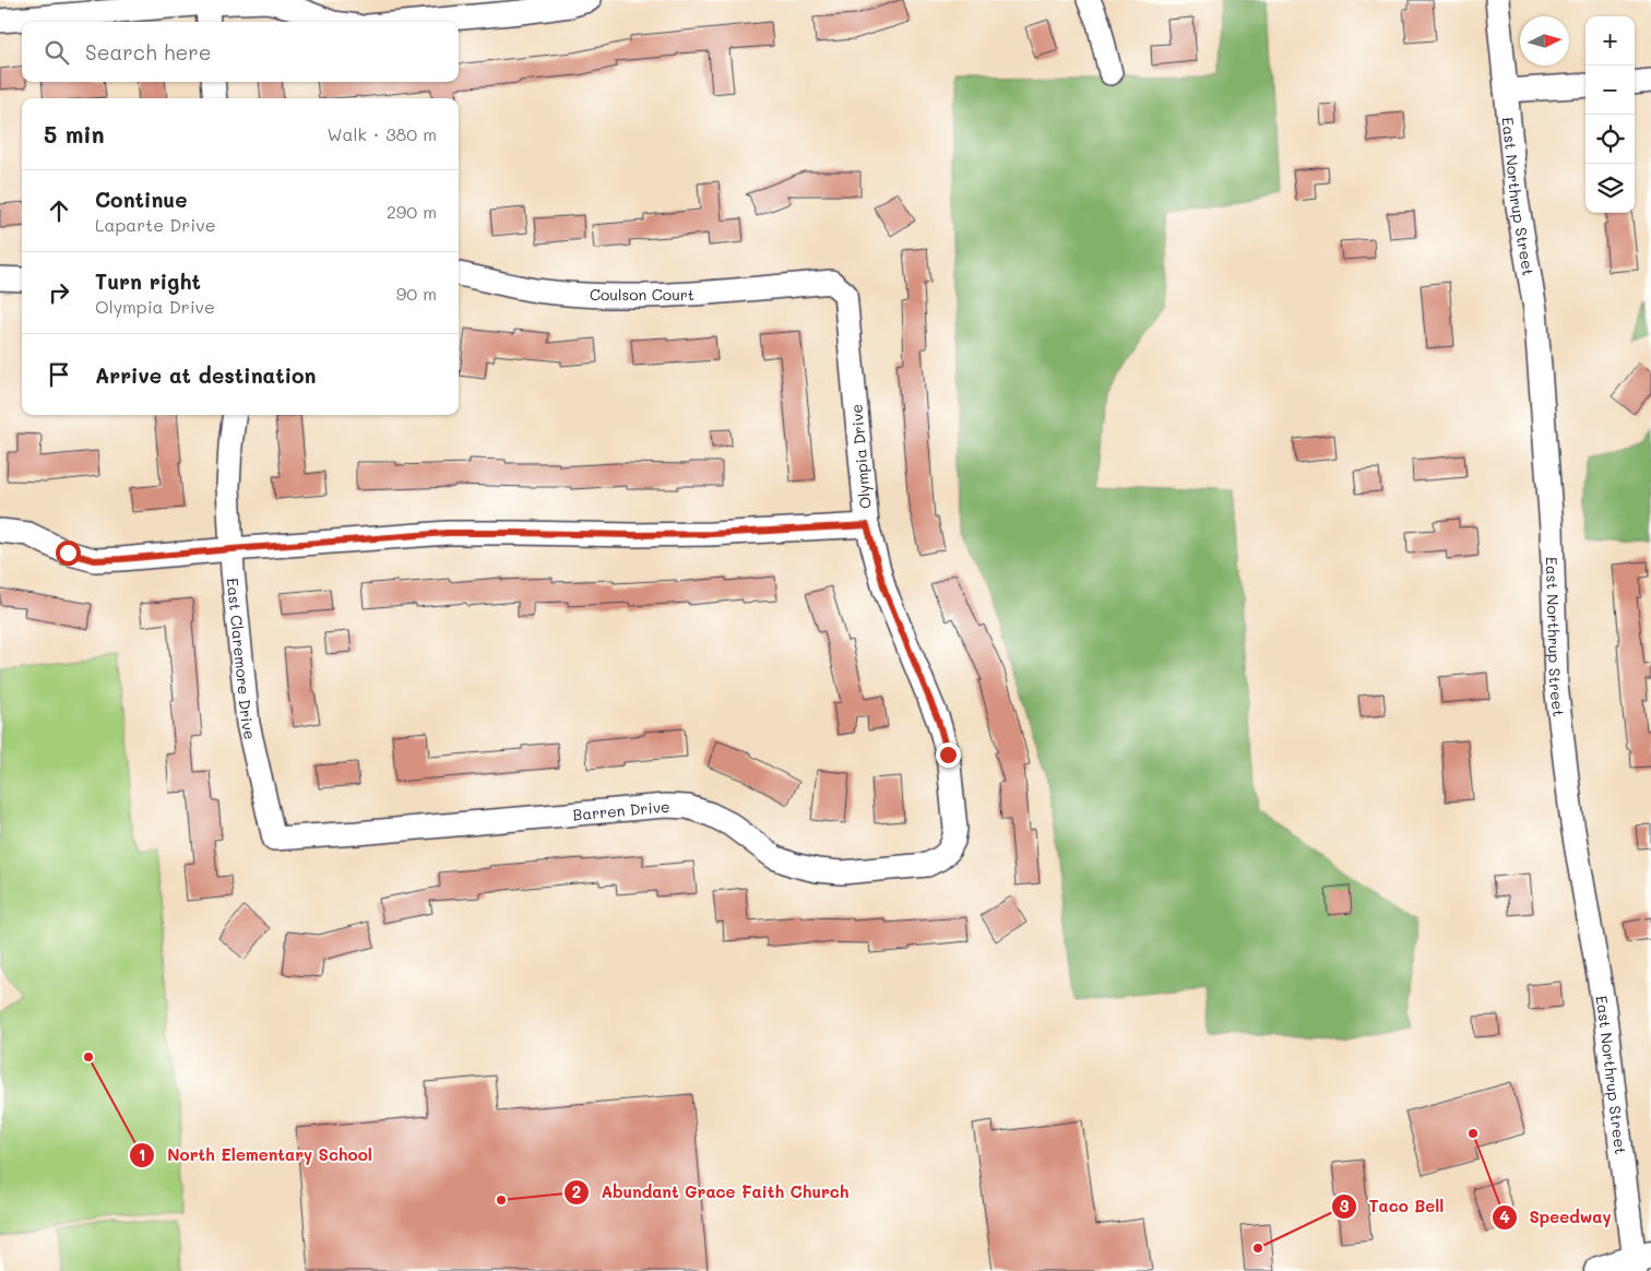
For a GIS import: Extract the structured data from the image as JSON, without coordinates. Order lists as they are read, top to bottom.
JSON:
{
  "streets": {
    "street": [
      "East Northrup Street",
      "Coulson Court",
      "Olympia Drive",
      "East Claremore Drive",
      "Barren Drive"
    ]
  },
  "crossings": [
    ["Coulson Court", "Olympia Drive"],
    ["Olympia Drive", "Barren Drive"],
    ["East Claremore Drive", "Barren Drive"]
  ],
  "places": [
    "North Elementary School",
    "Speedway",
    "Abundant Grace Faith Church",
    "Taco Bell"
  ],
  "north": "right",
  "page": {
    "map_buttons": ["+", "−"],
    "search": "Search here",
    "heading": ["5 min", "Walk · 380 m"],
    "list": [
      ["Continue", "Laparte Drive", "290 m"],
      ["Turn right", "Olympia Drive", "90 m"],
      "Arrive at destination"
    ]
  }
}
